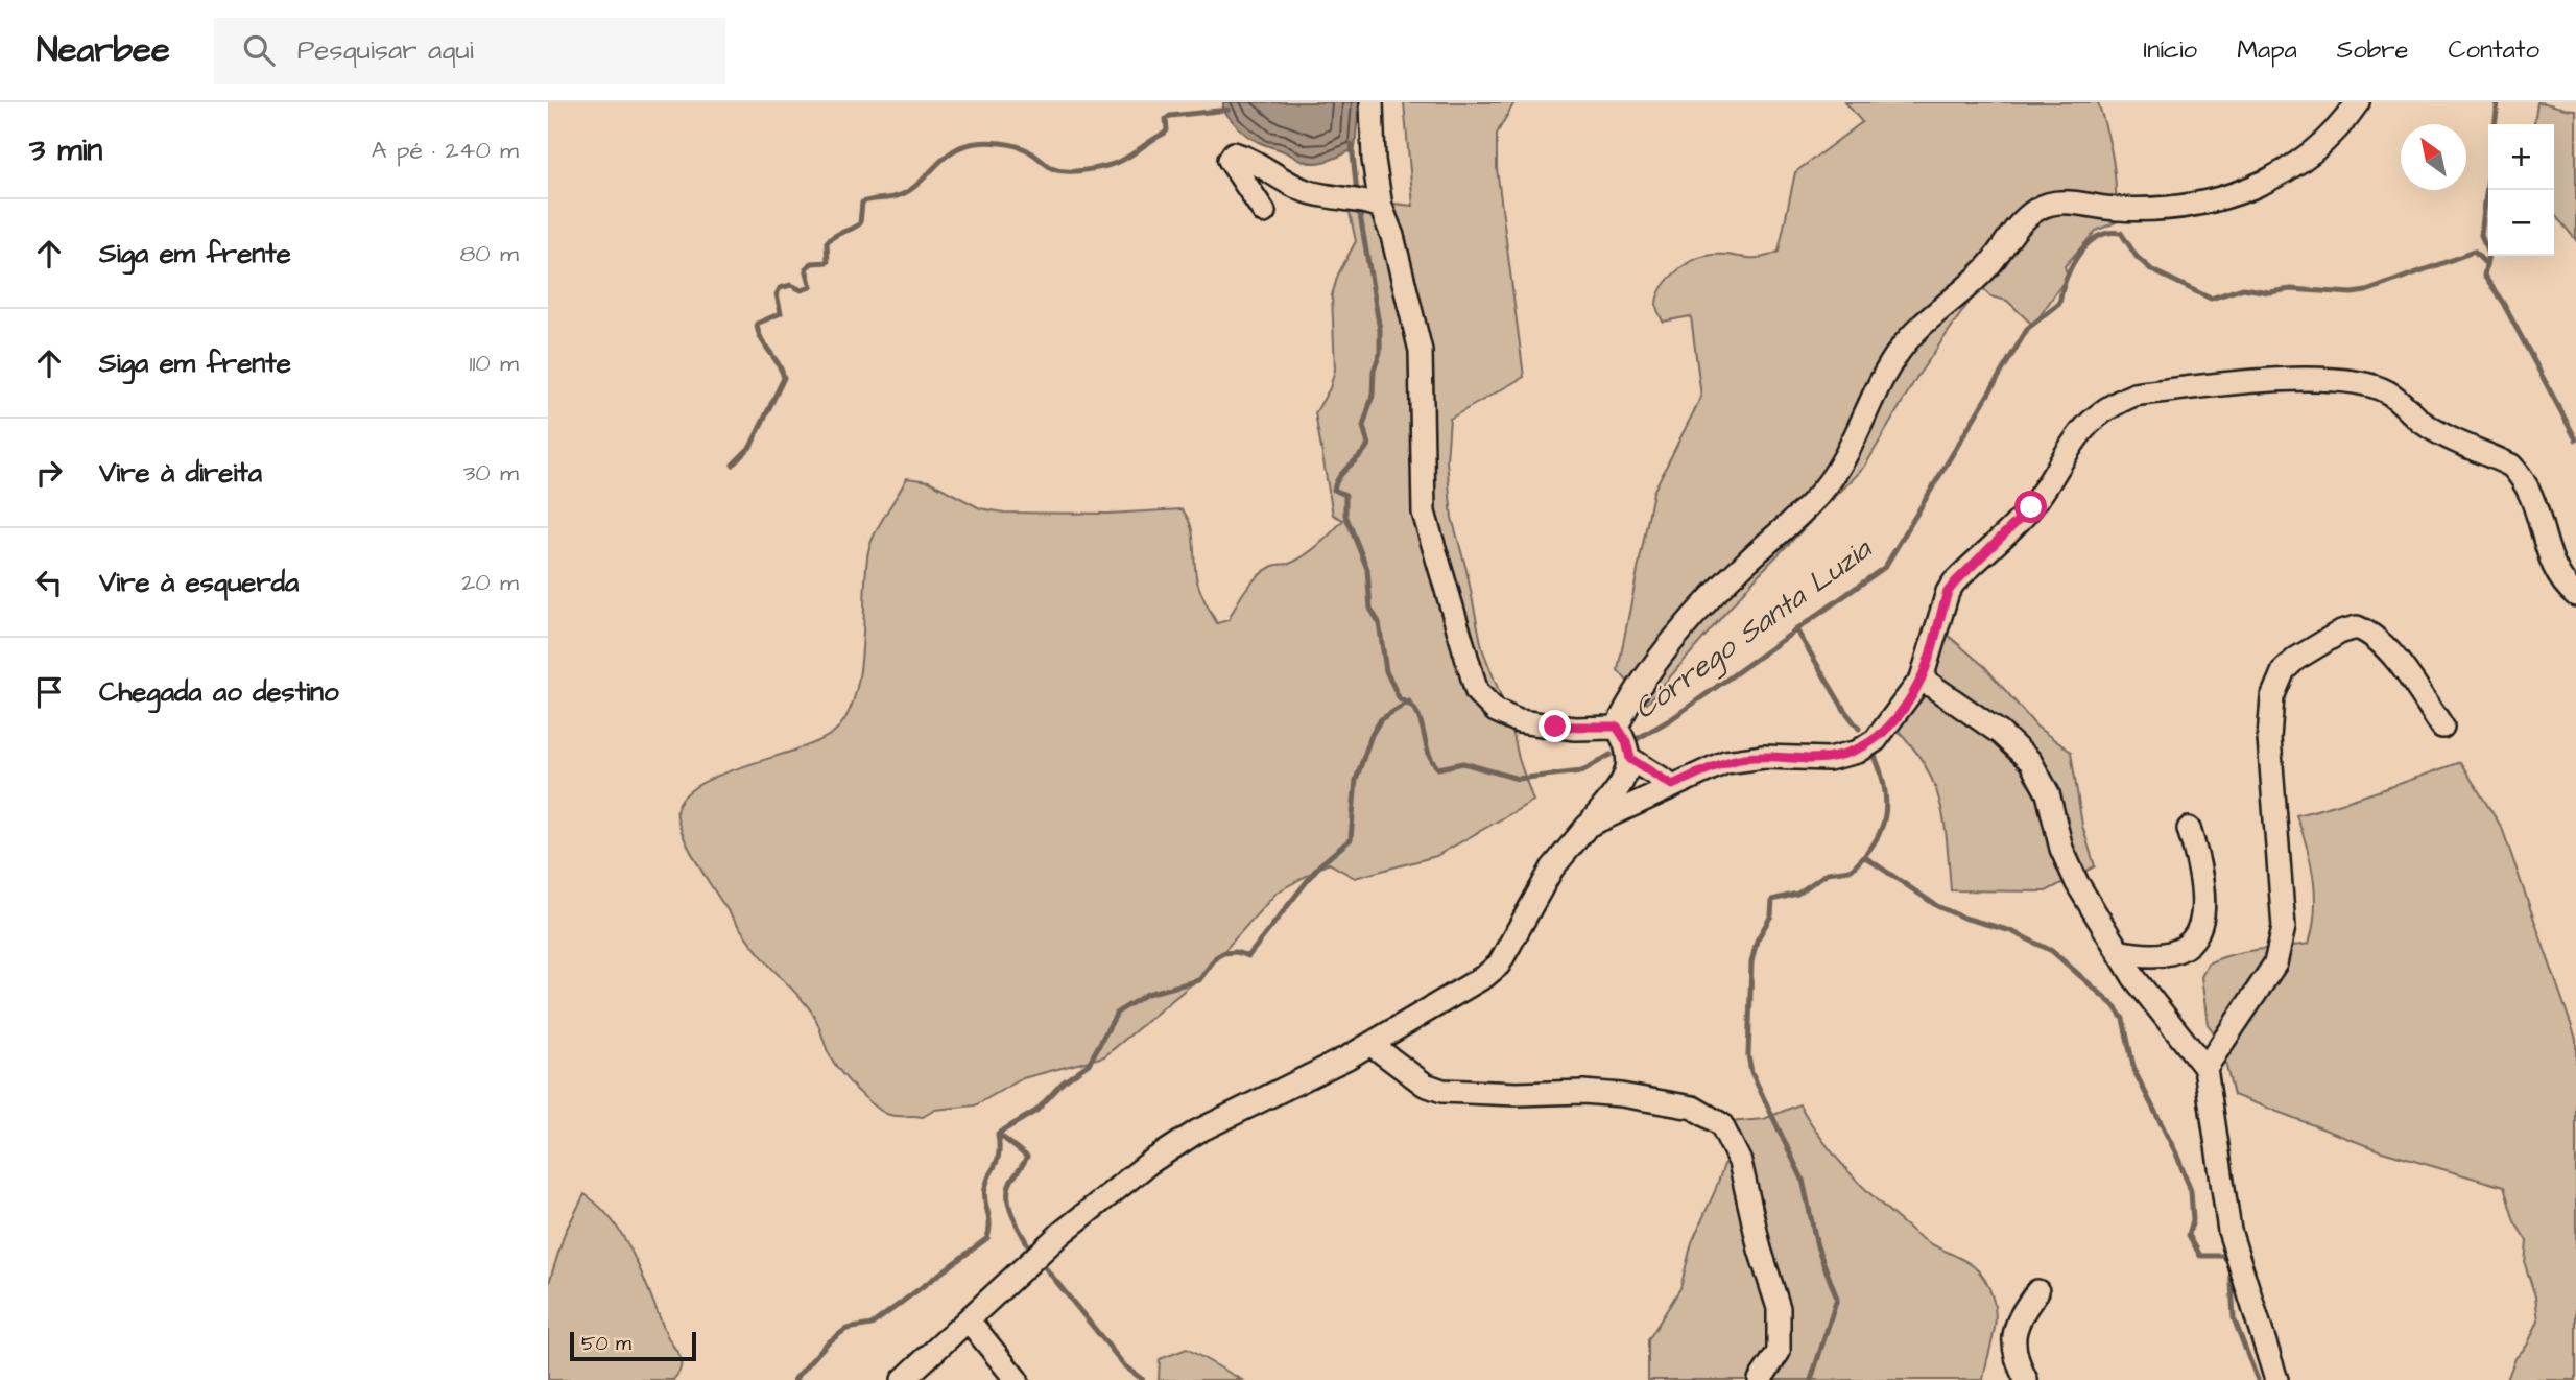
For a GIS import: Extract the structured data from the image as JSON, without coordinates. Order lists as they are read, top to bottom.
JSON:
{
  "water": ["Córrego Santa Luzia"],
  "scale_bar": "50 m",
  "north": "top left",
  "page": {
    "header": "Nearbee",
    "search": "Pesquisar aqui",
    "nav": [
      "Início",
      "Mapa",
      "Sobre",
      "Contato"
    ],
    "heading": ["3 min", "A pé · 240 m"],
    "map_buttons": ["+", "−"],
    "list": [
      ["Siga em frente", "80 m"],
      ["Siga em frente", "110 m"],
      ["Vire à direita", "30 m"],
      ["Vire à esquerda", "20 m"],
      "Chegada ao destino"
    ],
    "scale": "50 m"
  }
}
